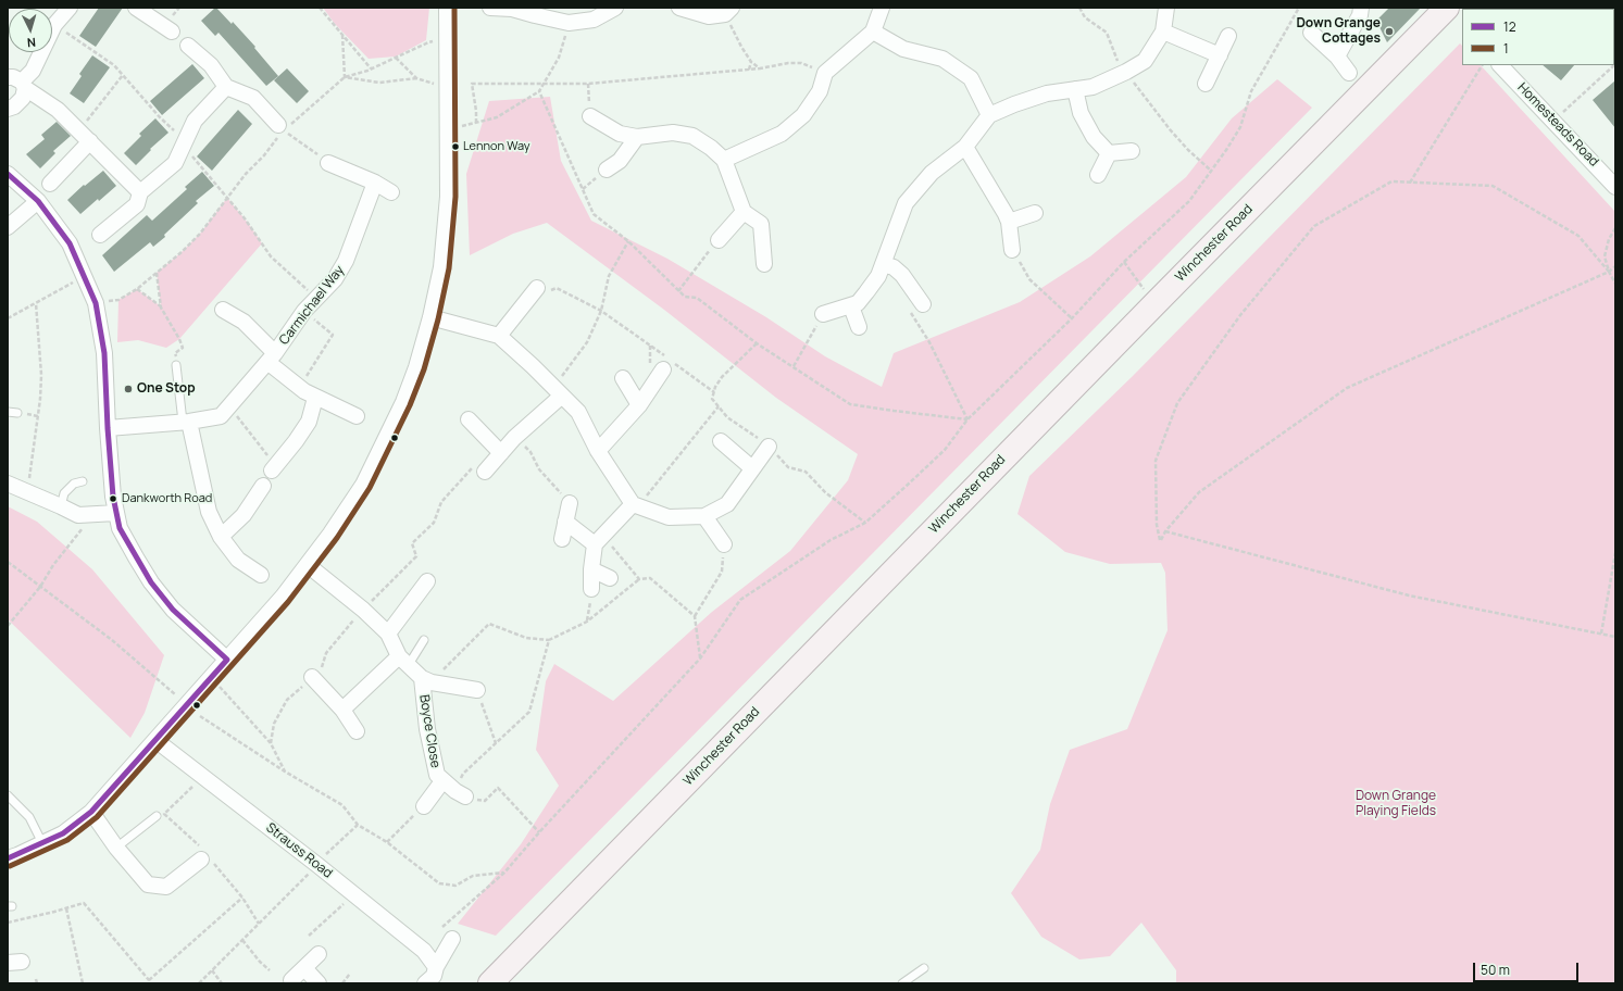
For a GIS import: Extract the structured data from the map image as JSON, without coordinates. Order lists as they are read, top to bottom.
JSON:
{
  "streets": {
    "main road": ["Winchester Road"],
    "street": [
      "Homesteads Road",
      "Carmichael Way",
      "Boyce Close",
      "Strauss Road"
    ]
  },
  "parks": ["Down Grange Playing Fields"],
  "places": [
    "Down Grange Cottages",
    "Lennon Way",
    "One Stop",
    "Dankworth Road"
  ],
  "lines": ["transit line 1", "transit line 12"],
  "legend": ["12", "1"],
  "scale_bar": "50 m",
  "north": "bottom"
}
